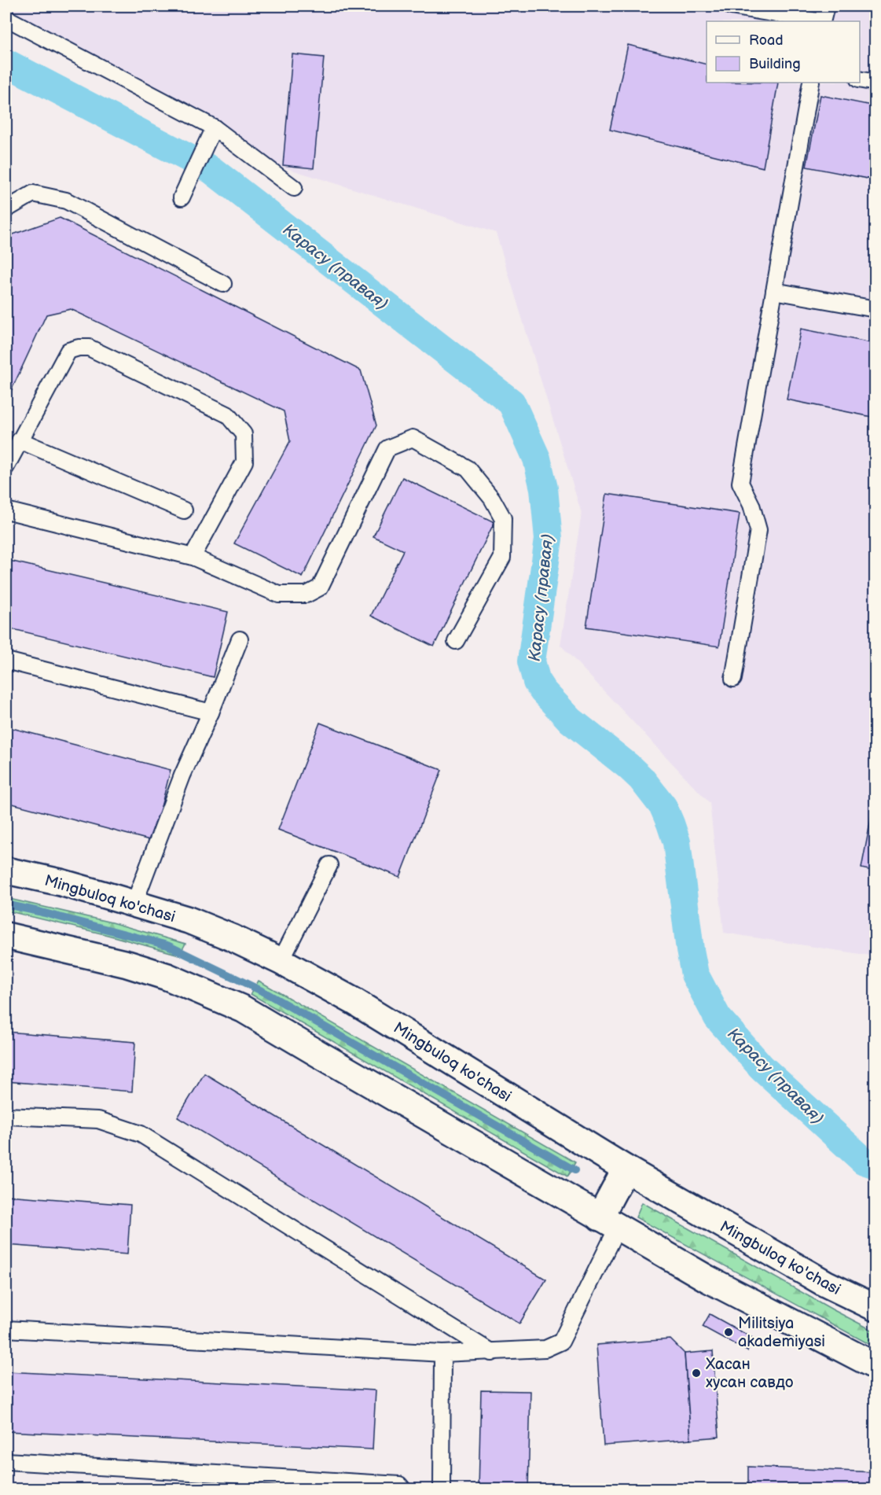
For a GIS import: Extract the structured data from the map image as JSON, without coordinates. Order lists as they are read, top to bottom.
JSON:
{
  "streets": {
    "main road": ["Mingbuloq ko'chasi"]
  },
  "water": ["Карасу (правая)"],
  "places": ["Militsiya akademiyasi", "Хасан хусан савдо"],
  "legend": ["Road", "Building"]
}
